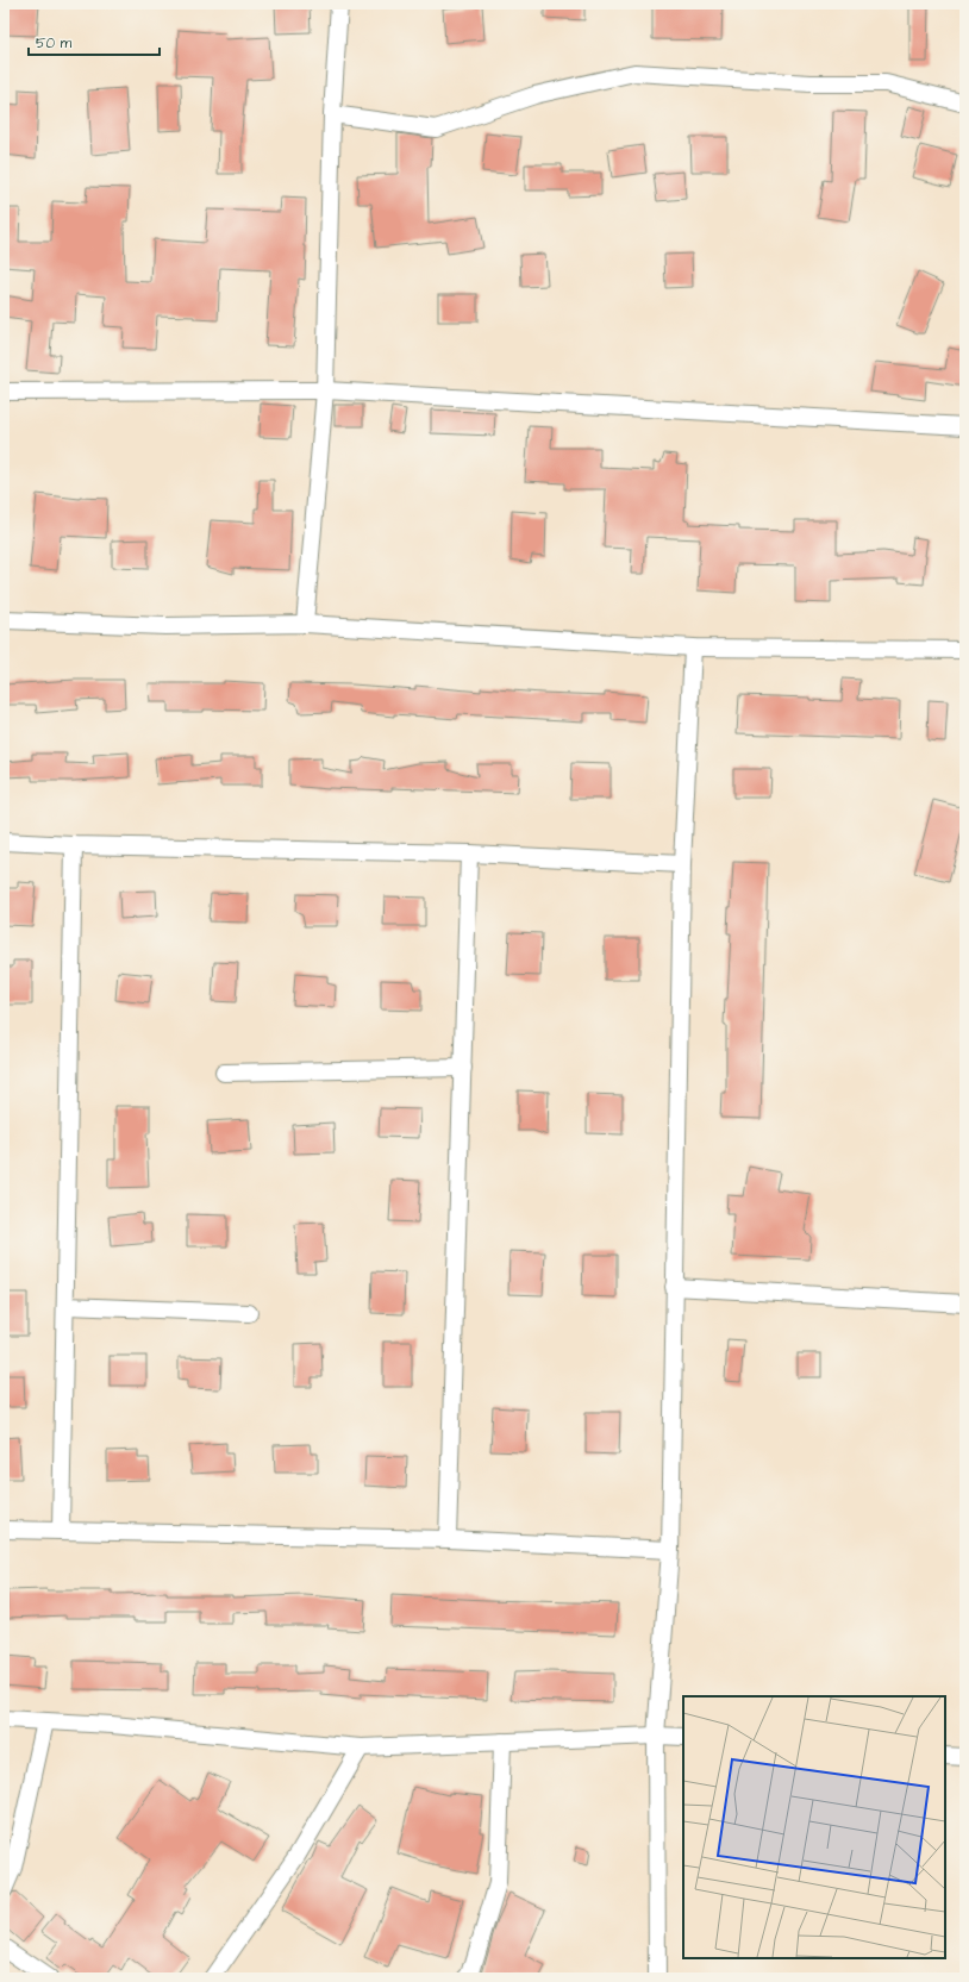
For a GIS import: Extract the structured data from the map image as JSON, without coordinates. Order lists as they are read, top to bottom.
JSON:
{
  "scale_bar": "50 m"
}
